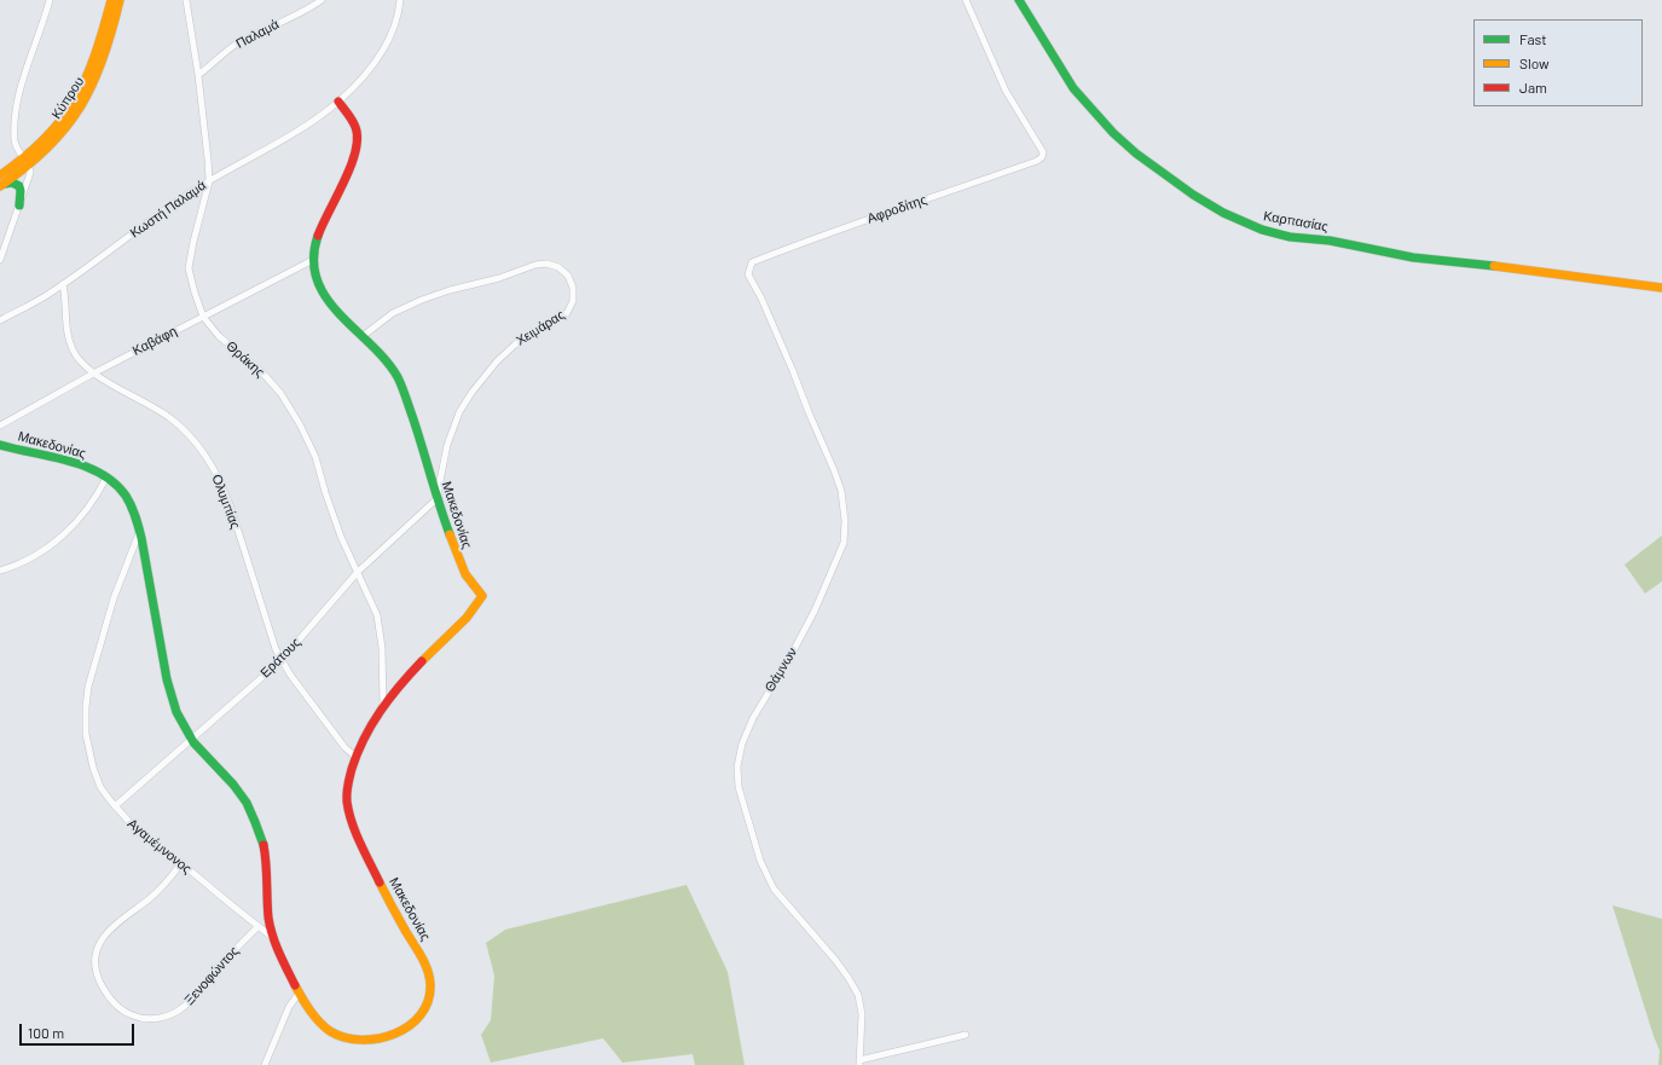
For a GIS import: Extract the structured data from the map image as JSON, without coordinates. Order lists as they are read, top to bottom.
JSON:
{
  "streets": {
    "street": [
      "Παλαμά",
      "Κύπρου",
      "Κωστή Παλαμά",
      "Αφροδίτης",
      "Καρπασίας",
      "Χειμάρας",
      "Καβάφη",
      "Θράκης",
      "Μακεδονίας",
      "Ολυμπίας",
      "Εράτους",
      "Θάμνων",
      "Αγαμέμνονος",
      "Ξενοφώντος"
    ]
  },
  "crossings": [
    ["Παλαμά", "Θράκης"],
    ["Κωστή Παλαμά", "Θράκης"],
    ["Κωστή Παλαμά", "Μακεδονίας"],
    ["Κωστή Παλαμά", "Ολυμπίας"],
    ["Αφροδίτης", "Θάμνων"],
    ["Χειμάρας", "Μακεδονίας"],
    ["Χειμάρας", "Εράτους"],
    ["Καβάφη", "Θράκης"],
    ["Καβάφη", "Μακεδονίας"],
    ["Καβάφη", "Ολυμπίας"],
    ["Θράκης", "Μακεδονίας"],
    ["Θράκης", "Εράτους"],
    ["Μακεδονίας", "Ολυμπίας"],
    ["Μακεδονίας", "Εράτους"],
    ["Μακεδονίας", "Αγαμέμνονος"],
    ["Ολυμπίας", "Εράτους"],
    ["Εράτους", "Αγαμέμνονος"],
    ["Αγαμέμνονος", "Ξενοφώντος"]
  ],
  "legend": ["Fast", "Slow", "Jam"],
  "scale_bar": "100 m"
}
